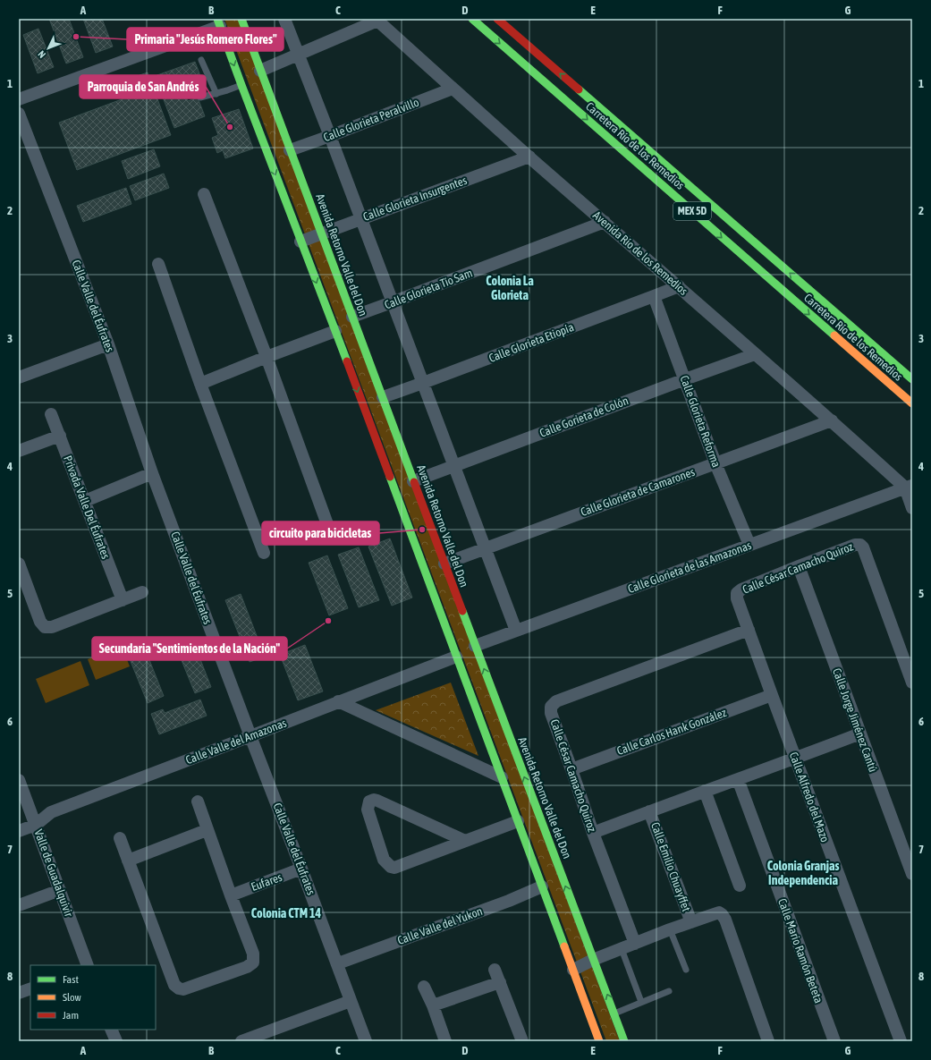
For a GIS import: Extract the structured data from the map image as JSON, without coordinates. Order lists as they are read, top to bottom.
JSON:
{
  "streets": {
    "main road": ["Carretera Río de los Remedios", "MEX 5D", "Avenida Retorno Valle del Don"],
    "street": [
      "Calle Glorieta Peralvillo",
      "Calle Glorieta Insurgentes",
      "Avenida Río de los Remedios",
      "Calle Glorieta Tío Sam",
      "Calle Valle del Éufrates",
      "Calle Glorieta Etiopía",
      "Calle Gorieta de Colón",
      "Calle Glorieta Reforma",
      "Calle Glorieta de Camarones",
      "Privada Valle Del Éufrates",
      "Calle Glorieta de las Amazonas",
      "Calle César Camacho Quiroz",
      "Calle Jorge Jiménez Cantú",
      "Calle Carlos Hank González",
      "Calle Valle del Amazonas",
      "Calle Alfredo del Mazo",
      "Calle Emilio Chuayffet",
      "Valle de Guadalquivir",
      "Eufares",
      "Calle Valle del Yukon",
      "Calle Mario Ramón Beteta"
    ]
  },
  "crossings": [
    ["Calle Glorieta Peralvillo", "Avenida Río de los Remedios"],
    ["Calle Glorieta Peralvillo", "Avenida Retorno Valle del Don"],
    ["Calle Glorieta Insurgentes", "Avenida Río de los Remedios"],
    ["Calle Glorieta Insurgentes", "Avenida Retorno Valle del Don"],
    ["Avenida Río de los Remedios", "Calle Glorieta Tío Sam"],
    ["Avenida Río de los Remedios", "Calle Glorieta Etiopía"],
    ["Avenida Río de los Remedios", "Calle Gorieta de Colón"],
    ["Avenida Río de los Remedios", "Calle Glorieta de Camarones"],
    ["Avenida Río de los Remedios", "Calle Glorieta de las Amazonas"],
    ["Avenida Retorno Valle del Don", "Calle Glorieta Tío Sam"],
    ["Avenida Retorno Valle del Don", "Calle Glorieta Etiopía"],
    ["Avenida Retorno Valle del Don", "Calle Gorieta de Colón"],
    ["Avenida Retorno Valle del Don", "Calle Glorieta de Camarones"],
    ["Avenida Retorno Valle del Don", "Calle Glorieta de las Amazonas"],
    ["Calle Valle del Éufrates", "Privada Valle Del Éufrates"],
    ["Calle Valle del Éufrates", "Calle Valle del Amazonas"],
    ["Calle Valle del Éufrates", "Eufares"],
    ["Calle Valle del Éufrates", "Calle Valle del Yukon"],
    ["Calle Glorieta Etiopía", "Calle Glorieta Reforma"],
    ["Calle Gorieta de Colón", "Calle Glorieta Reforma"],
    ["Calle Glorieta Reforma", "Calle Glorieta de Camarones"],
    ["Calle Glorieta Reforma", "Calle Glorieta de las Amazonas"],
    ["Calle César Camacho Quiroz", "Calle Jorge Jiménez Cantú"],
    ["Calle César Camacho Quiroz", "Calle Carlos Hank González"],
    ["Calle César Camacho Quiroz", "Calle Alfredo del Mazo"],
    ["Calle Carlos Hank González", "Calle Alfredo del Mazo"],
    ["Calle Valle del Amazonas", "Valle de Guadalquivir"]
  ],
  "districts": ["Colonia La Glorieta", "Colonia Granjas Independencia", "Colonia CTM 14"],
  "places": [
    "Primaria \"Jesús Romero Flores\"",
    "Parroquia de San Andrés",
    "circuito para bicicletas",
    "Secundaria \"Sentimientos de la Nación\""
  ],
  "legend": ["Fast", "Slow", "Jam"],
  "north": "bottom left",
  "grid": {
    "columns": [
      "A",
      "B",
      "C",
      "D",
      "E",
      "F",
      "G"
    ],
    "rows": [
      "1",
      "2",
      "3",
      "4",
      "5",
      "6",
      "7",
      "8"
    ]
  }
}
